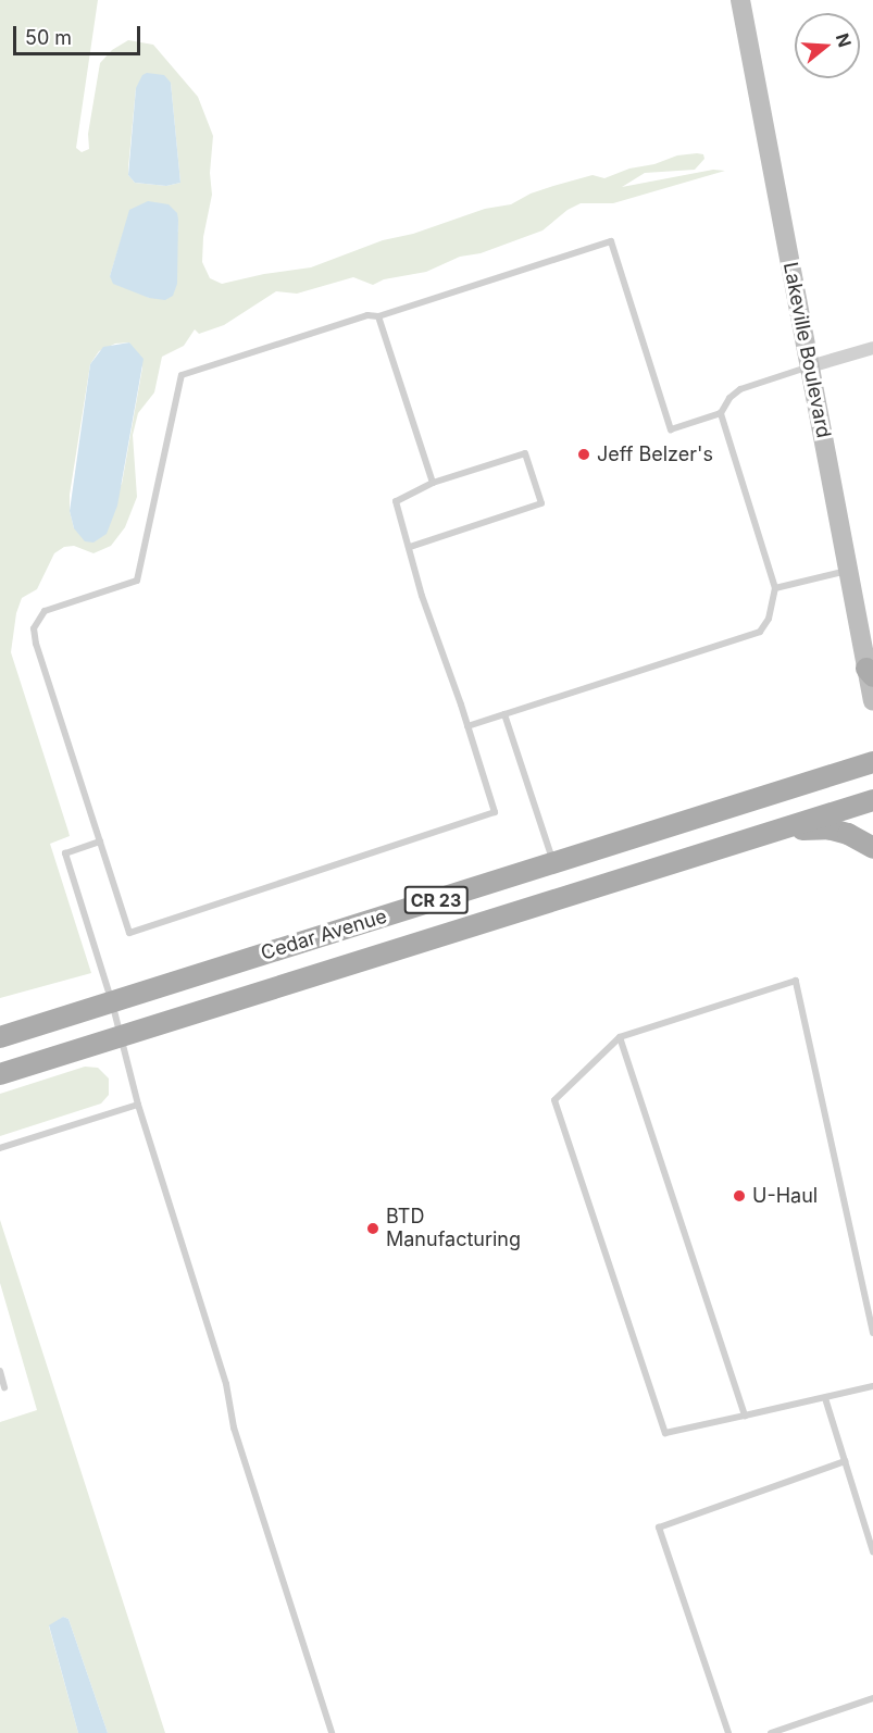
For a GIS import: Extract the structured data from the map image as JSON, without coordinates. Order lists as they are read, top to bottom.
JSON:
{
  "streets": {
    "main road": ["CR 23", "Cedar Avenue"],
    "street": ["Lakeville Boulevard"]
  },
  "places": ["Jeff Belzer's", "U-Haul", "BTD Manufacturing"],
  "scale_bar": "50 m",
  "north": "right"
}
